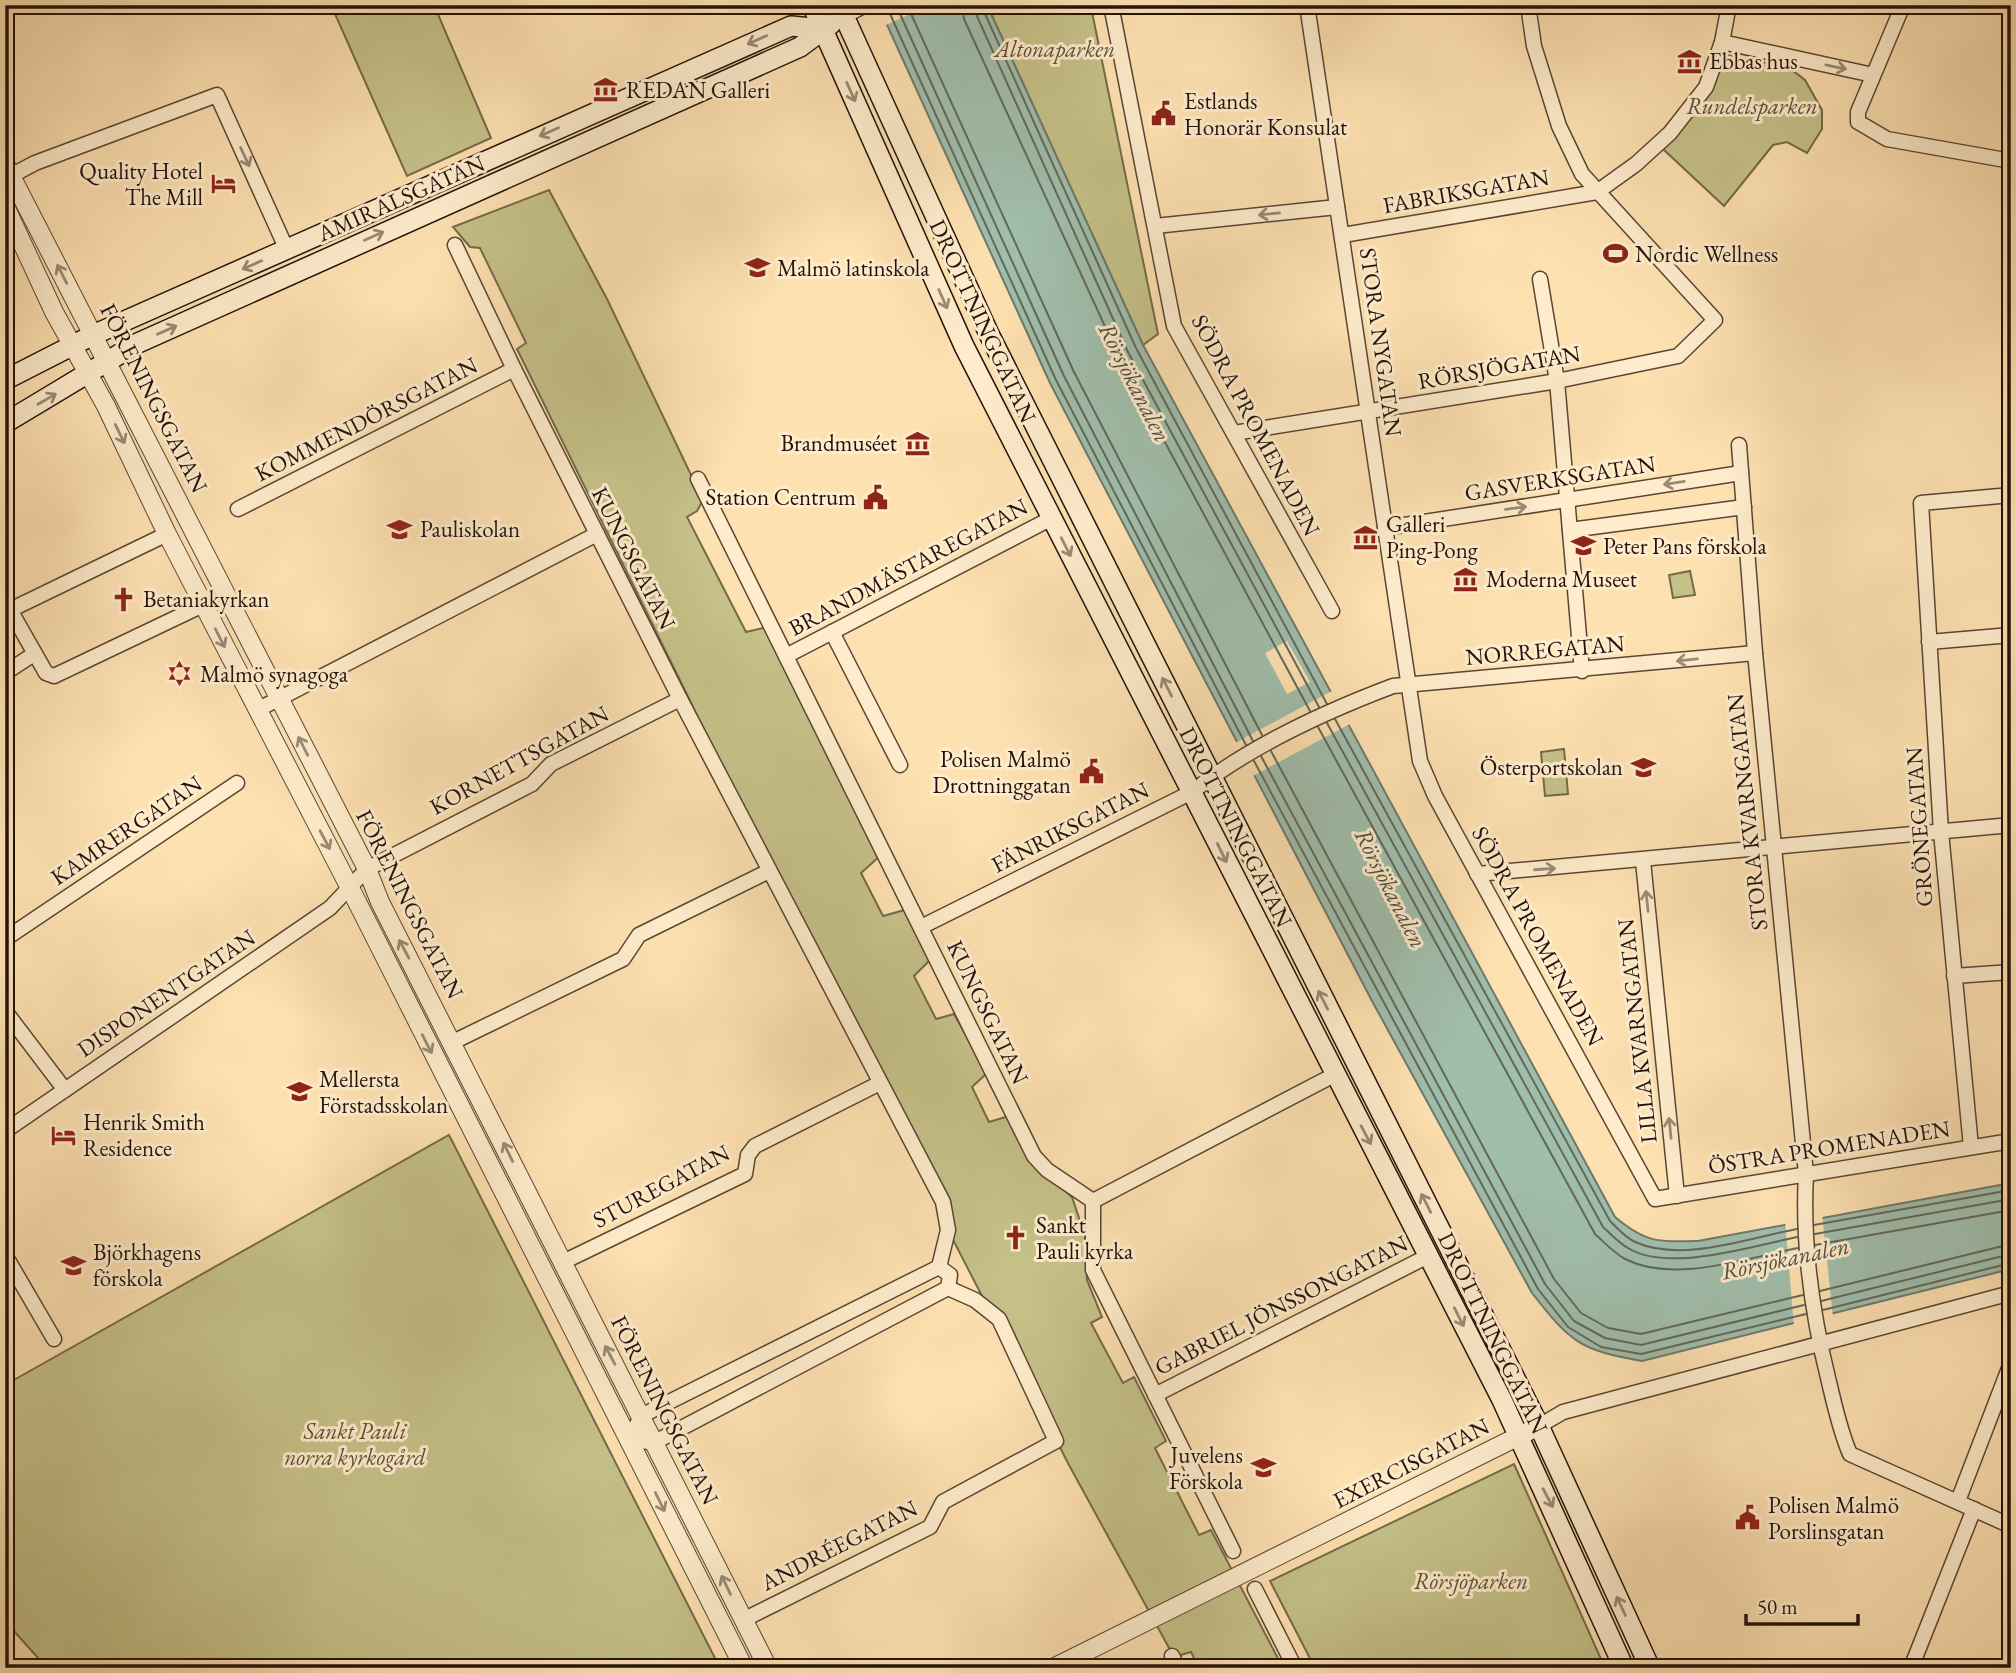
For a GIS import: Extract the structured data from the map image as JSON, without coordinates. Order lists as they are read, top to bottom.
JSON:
{
  "streets": {
    "main road": ["AMIRALSGATAN", "DROTTNINGGATAN"],
    "street": [
      "FABRIKSGATAN",
      "STORA NYGATAN",
      "RÖRSJÖGATAN",
      "FÖRENINGSGATAN",
      "KOMMENDÖRSGATAN",
      "SÖDRA PROMENADEN",
      "GASVERKSGATAN",
      "KUNGSGATAN",
      "BRANDMÄSTAREGATAN",
      "NORREGATAN",
      "KORNETTSGATAN",
      "STORA KVARNGATAN",
      "FÄNRIKSGATAN",
      "GRÖNEGATAN",
      "KAMRERGATAN",
      "DISPONENTGATAN",
      "LILLA KVARNGATAN",
      "ÖSTRA PROMENADEN",
      "STUREGATAN",
      "GABRIEL JÖNSSONGATAN",
      "EXERCISGATAN",
      "ANDRÉEGATAN"
    ]
  },
  "crossings": [
    ["FABRIKSGATAN", "STORA NYGATAN"],
    ["FABRIKSGATAN", "RÖRSJÖGATAN"],
    ["AMIRALSGATAN", "DROTTNINGGATAN"],
    ["AMIRALSGATAN", "FÖRENINGSGATAN"],
    ["DROTTNINGGATAN", "BRANDMÄSTAREGATAN"],
    ["DROTTNINGGATAN", "FÄNRIKSGATAN"],
    ["DROTTNINGGATAN", "GABRIEL JÖNSSONGATAN"],
    ["DROTTNINGGATAN", "EXERCISGATAN"],
    ["STORA NYGATAN", "RÖRSJÖGATAN"],
    ["STORA NYGATAN", "SÖDRA PROMENADEN"],
    ["STORA NYGATAN", "GASVERKSGATAN"],
    ["STORA NYGATAN", "NORREGATAN"],
    ["RÖRSJÖGATAN", "SÖDRA PROMENADEN"],
    ["FÖRENINGSGATAN", "KORNETTSGATAN"],
    ["FÖRENINGSGATAN", "DISPONENTGATAN"],
    ["FÖRENINGSGATAN", "STUREGATAN"],
    ["FÖRENINGSGATAN", "ANDRÉEGATAN"],
    ["KOMMENDÖRSGATAN", "KUNGSGATAN"],
    ["SÖDRA PROMENADEN", "NORREGATAN"],
    ["SÖDRA PROMENADEN", "ÖSTRA PROMENADEN"],
    ["GASVERKSGATAN", "STORA KVARNGATAN"],
    ["KUNGSGATAN", "BRANDMÄSTAREGATAN"],
    ["KUNGSGATAN", "KORNETTSGATAN"],
    ["KUNGSGATAN", "FÄNRIKSGATAN"],
    ["KUNGSGATAN", "STUREGATAN"],
    ["NORREGATAN", "STORA KVARNGATAN"],
    ["NORREGATAN", "FÄNRIKSGATAN"],
    ["KORNETTSGATAN", "DISPONENTGATAN"],
    ["STORA KVARNGATAN", "ÖSTRA PROMENADEN"],
    ["STORA KVARNGATAN", "EXERCISGATAN"],
    ["GRÖNEGATAN", "ÖSTRA PROMENADEN"],
    ["LILLA KVARNGATAN", "ÖSTRA PROMENADEN"]
  ],
  "one_way": ["LILLA KVARNGATAN"],
  "water": ["Rörsjökanalen"],
  "parks": [
    "Altonaparken",
    "Rundelsparken",
    "Sankt Pauli norra kyrkogård",
    "Rörsjöparken"
  ],
  "places": {
    "museum": [
      "Ebbas hus",
      "REDAN Galleri",
      "Brandmuséet",
      "Galleri Ping-Pong",
      "Moderna Museet"
    ],
    "public building": [
      "Estlands Honorär Konsulat",
      "Station Centrum",
      "Polisen Malmö Drottninggatan",
      "Polisen Malmö Porslinsgatan"
    ],
    "hotel": ["Quality Hotel The Mill", "Henrik Smith Residence"],
    "sports": ["Nordic Wellness"],
    "school or university": [
      "Malmö latinskola",
      "Pauliskolan",
      "Peter Pans förskola",
      "Österportskolan",
      "Mellersta Förstadsskolan",
      "Björkhagens förskola",
      "Juvelens Förskola"
    ],
    "church": ["Betaniakyrkan", "Sankt Pauli kyrka"],
    "synagogue": ["Malmö synagoga"]
  },
  "scale_bar": "50 m"
}
